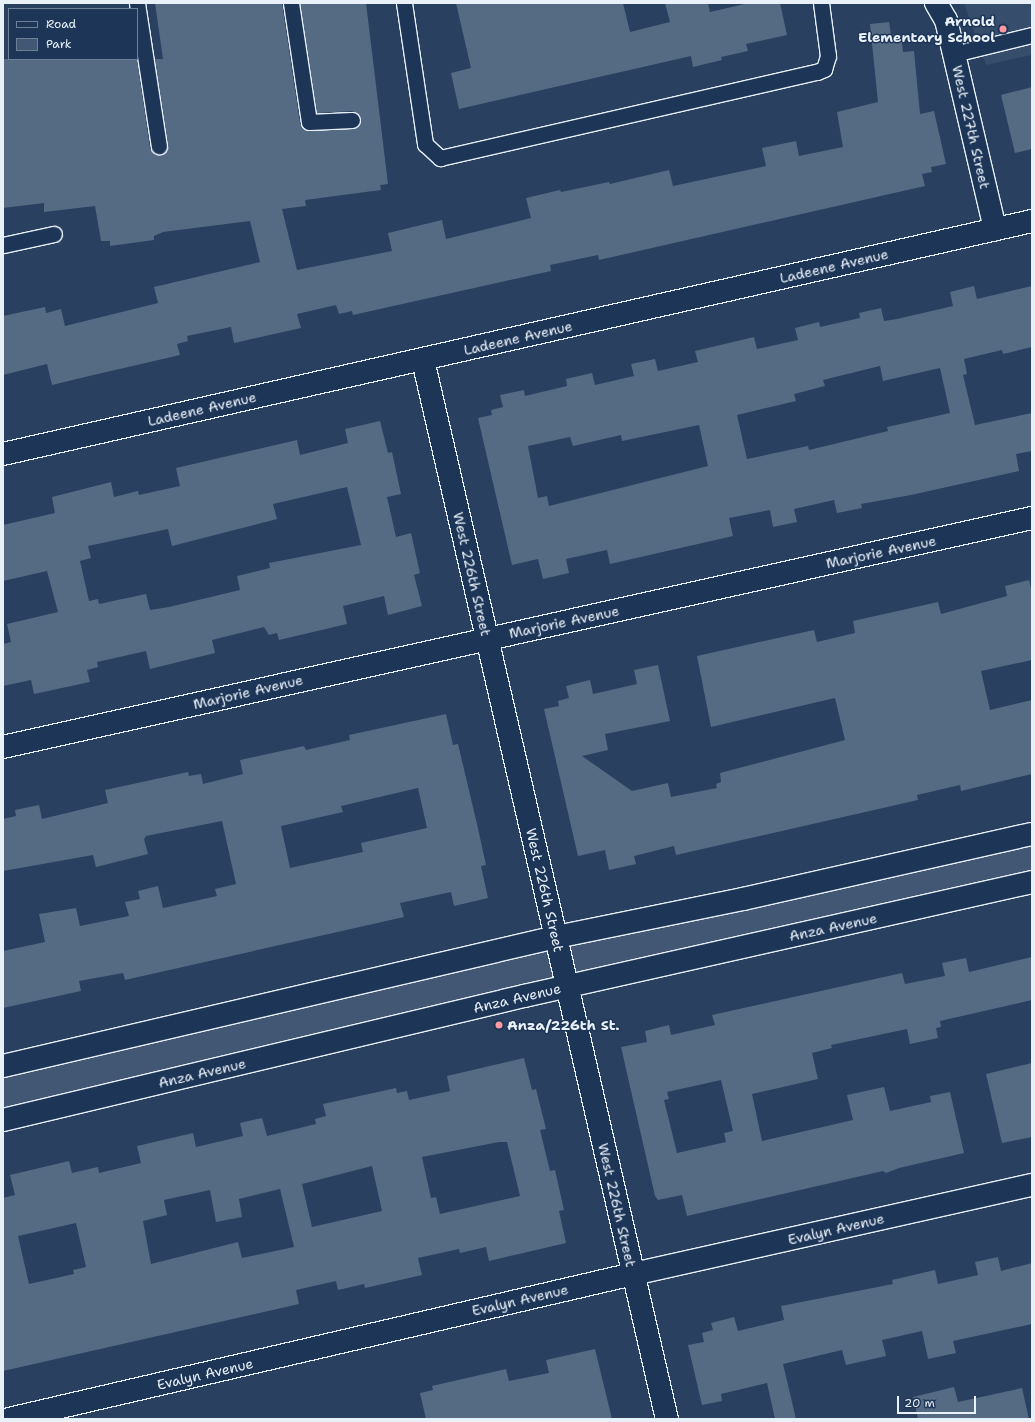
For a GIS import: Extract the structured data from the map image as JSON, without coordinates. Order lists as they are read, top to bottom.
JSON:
{
  "streets": {
    "street": [
      "West 227th Street",
      "Ladeene Avenue",
      "Marjorie Avenue",
      "West 226th Street",
      "Anza Avenue",
      "Evalyn Avenue"
    ]
  },
  "crossings": [
    ["West 227th Street", "Ladeene Avenue"],
    ["Ladeene Avenue", "West 226th Street"],
    ["Marjorie Avenue", "West 226th Street"],
    ["West 226th Street", "Anza Avenue"],
    ["West 226th Street", "Evalyn Avenue"]
  ],
  "places": ["Arnold Elementary School", "Anza/226th St."],
  "legend": ["Road", "Park"],
  "scale_bar": "20 m"
}
